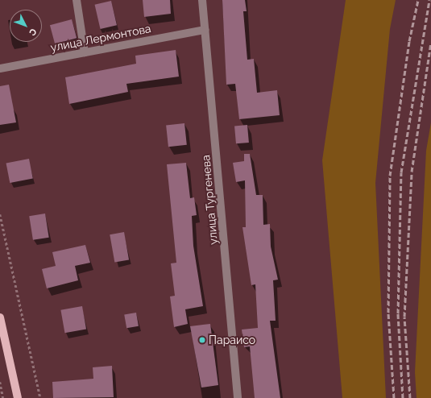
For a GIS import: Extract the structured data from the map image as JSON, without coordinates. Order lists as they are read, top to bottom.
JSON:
{
  "streets": {
    "street": ["улица Лермонтова", "улица Тургенева"]
  },
  "crossings": [
    ["улица Лермонтова", "улица Тургенева"]
  ],
  "places": ["Параисо"],
  "north": "bottom right"
}
